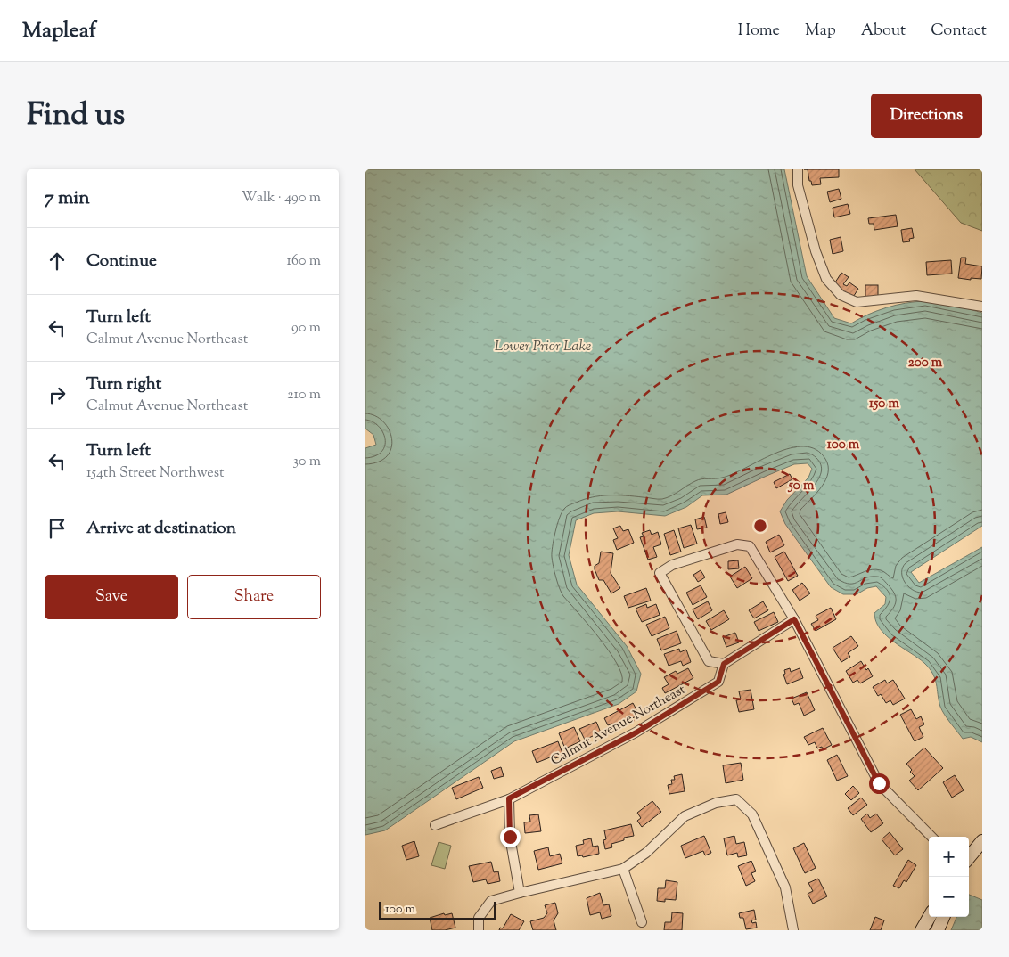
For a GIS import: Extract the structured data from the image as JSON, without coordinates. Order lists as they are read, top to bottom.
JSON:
{
  "streets": {
    "street": ["Calmut Avenue Northeast"]
  },
  "water": ["Lower Prior Lake"],
  "scale_bar": "100 m",
  "page": {
    "header": "Mapleaf",
    "nav": [
      "Home",
      "Map",
      "About",
      "Contact"
    ],
    "title": "Find us",
    "buttons": [
      "Directions",
      ["Save", "Share"]
    ],
    "heading": ["7 min", "Walk · 490 m"],
    "list": [
      ["Continue", "160 m"],
      ["Turn left", "Calmut Avenue Northeast", "90 m"],
      ["Turn right", "Calmut Avenue Northeast", "210 m"],
      ["Turn left", "154th Street Northwest", "30 m"],
      "Arrive at destination"
    ],
    "map_buttons": ["+", "−"],
    "scale": "100 m"
  },
  "rings": [
    "200 m",
    "150 m",
    "100 m",
    "50 m"
  ]
}
